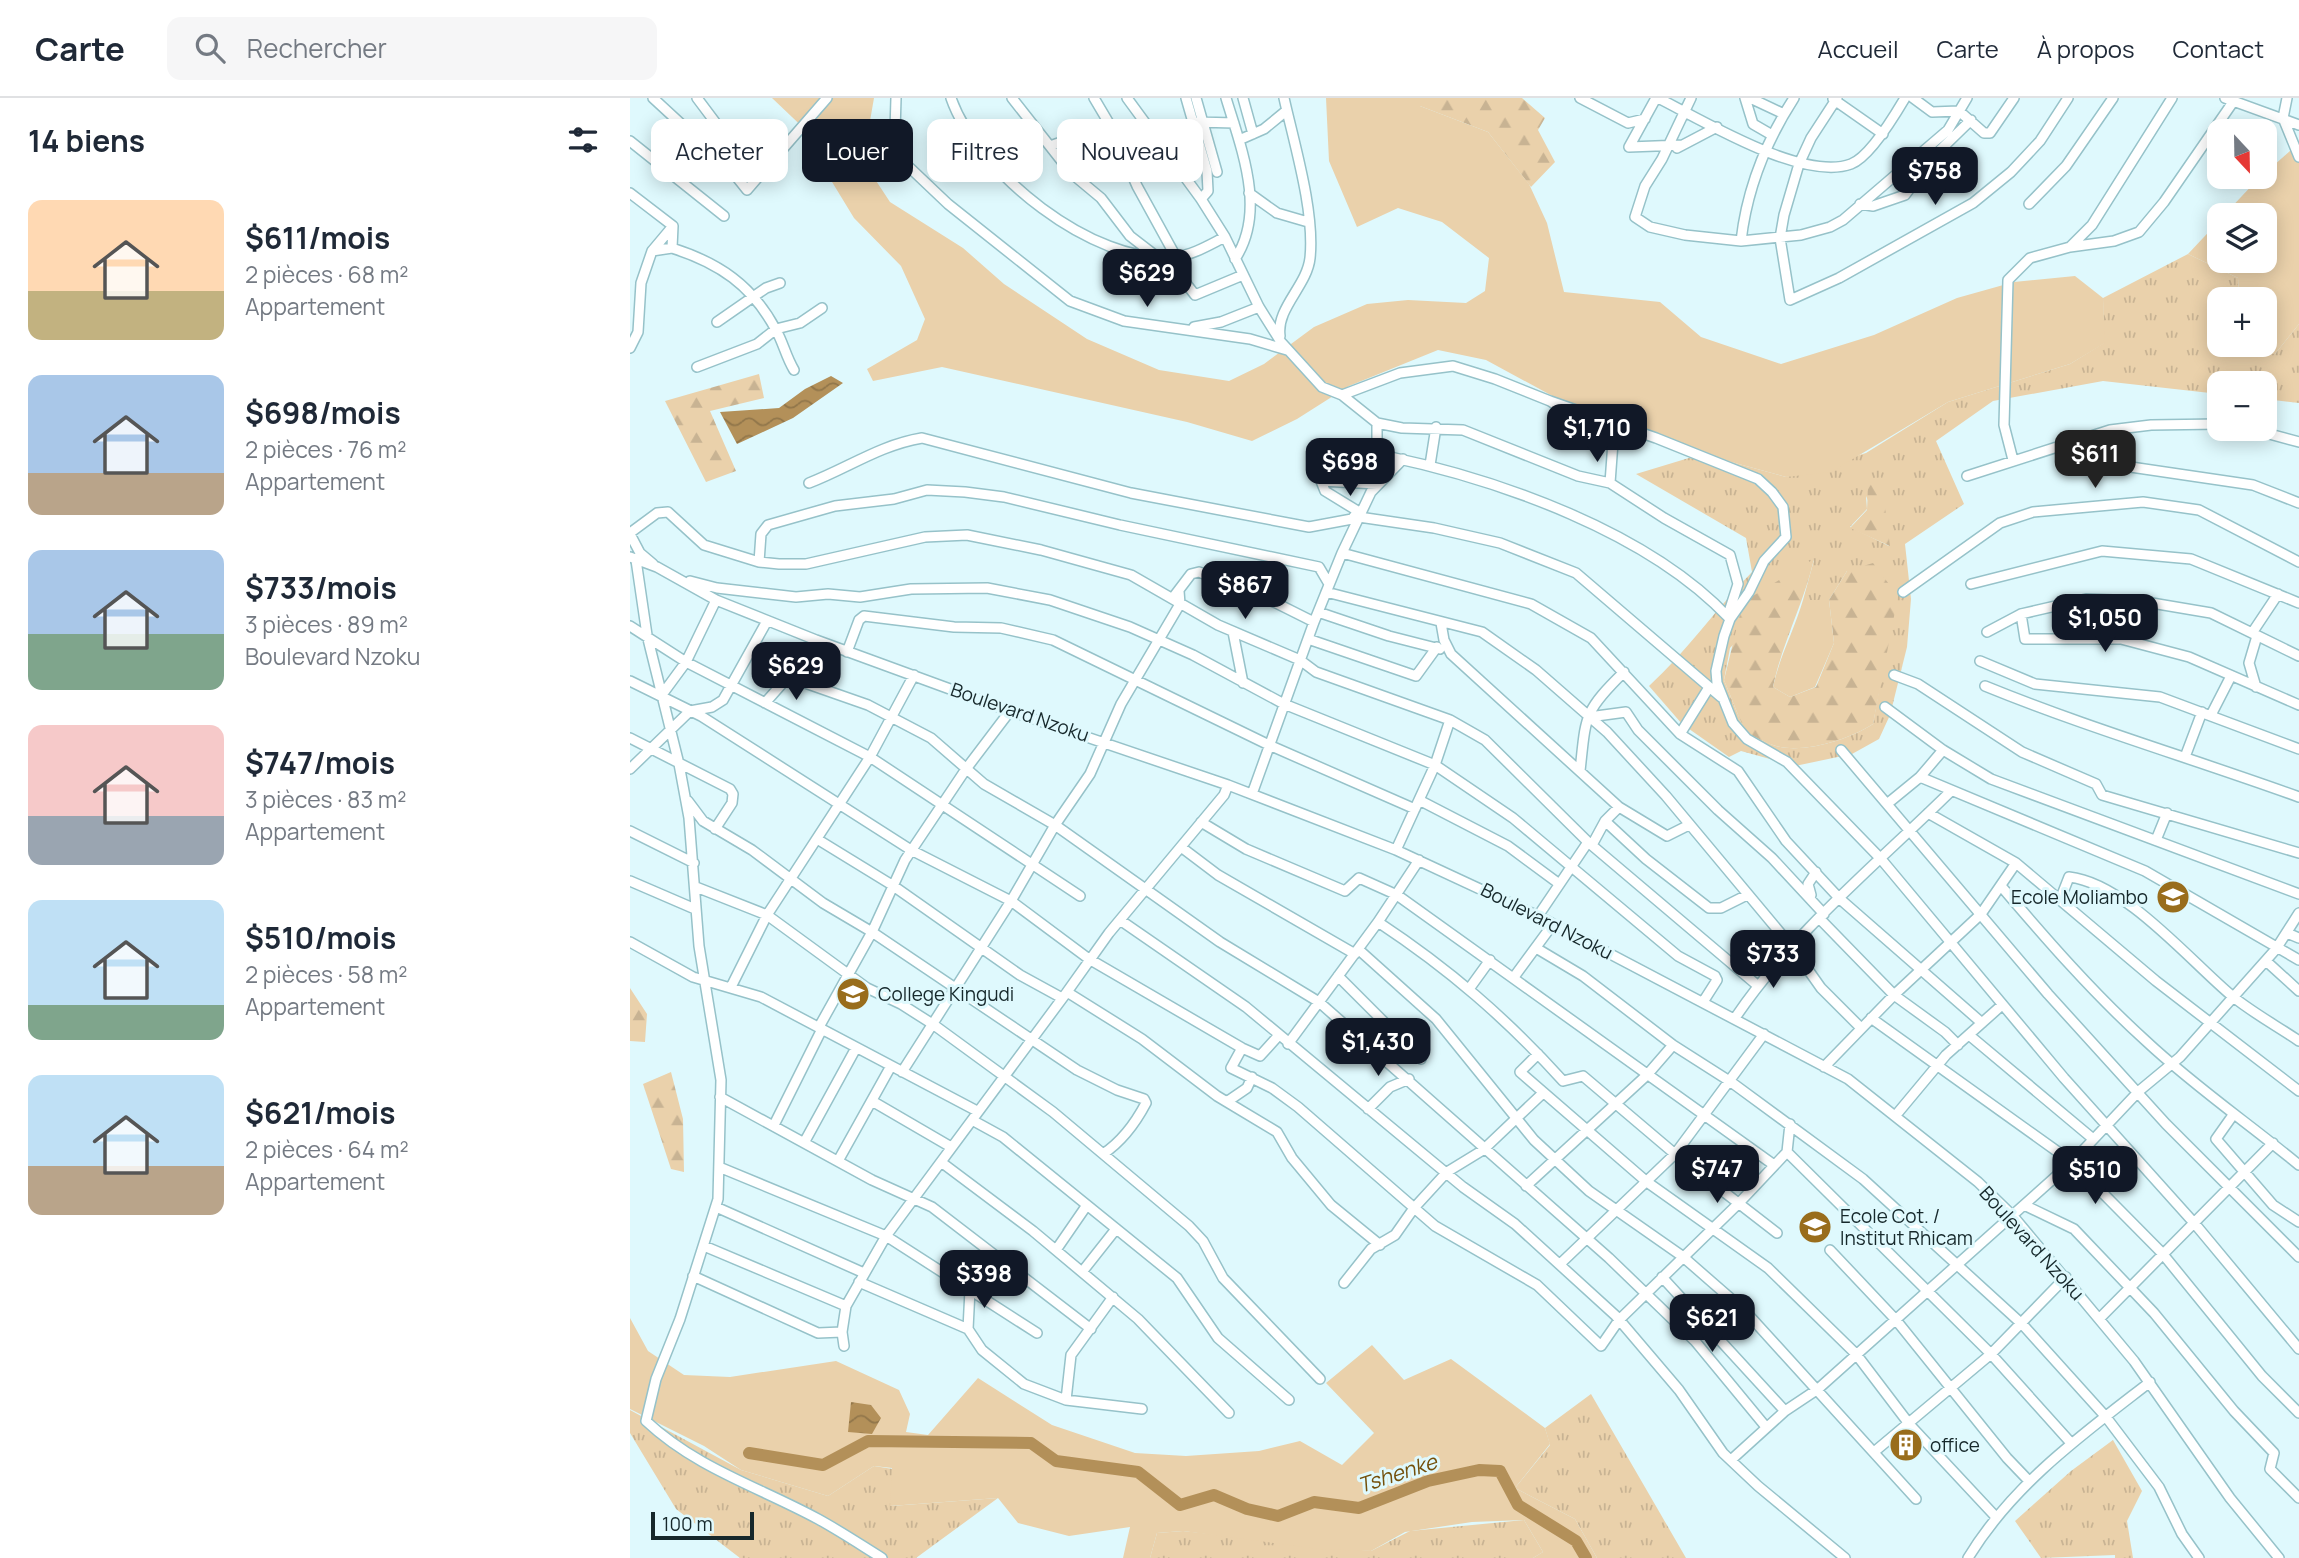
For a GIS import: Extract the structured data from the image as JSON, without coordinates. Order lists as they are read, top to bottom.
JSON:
{
  "streets": {
    "street": ["Boulevard Nzoku"]
  },
  "water": ["Tshenke"],
  "places": {
    "school or university": ["Ecole Moliambo", "College Kingudi", "Ecole Cot. / Institut Rhicam"],
    "building": ["office"]
  },
  "scale_bar": "100 m",
  "north": "bottom",
  "page": {
    "header": "Carte",
    "search": "Rechercher",
    "nav": [
      "Accueil",
      "Carte",
      "À propos",
      "Contact"
    ],
    "heading": "14 biens",
    "map_buttons": ["+", "−"],
    "chip": [
      "Acheter",
      "Louer",
      "Filtres",
      "Nouveau"
    ],
    "price": [
      "$758",
      "$629",
      "$1,710",
      "$611",
      "$698",
      "$867",
      "$1,050",
      "$629",
      "$733",
      "$1,430",
      "$747",
      "$510",
      "$398",
      "$621"
    ],
    "list": [
      {
        "name": "$611/mois",
        "note": "2 pièces · 68 m² · Appartement"
      },
      {
        "name": "$698/mois",
        "note": "2 pièces · 76 m² · Appartement"
      },
      {
        "name": "$733/mois",
        "note": "3 pièces · 89 m² · Boulevard Nzoku"
      },
      {
        "name": "$747/mois",
        "note": "3 pièces · 83 m² · Appartement"
      },
      {
        "name": "$510/mois",
        "note": "2 pièces · 58 m² · Appartement"
      },
      {
        "name": "$621/mois",
        "note": "2 pièces · 64 m² · Appartement"
      }
    ],
    "scale": "100 m"
  }
}
